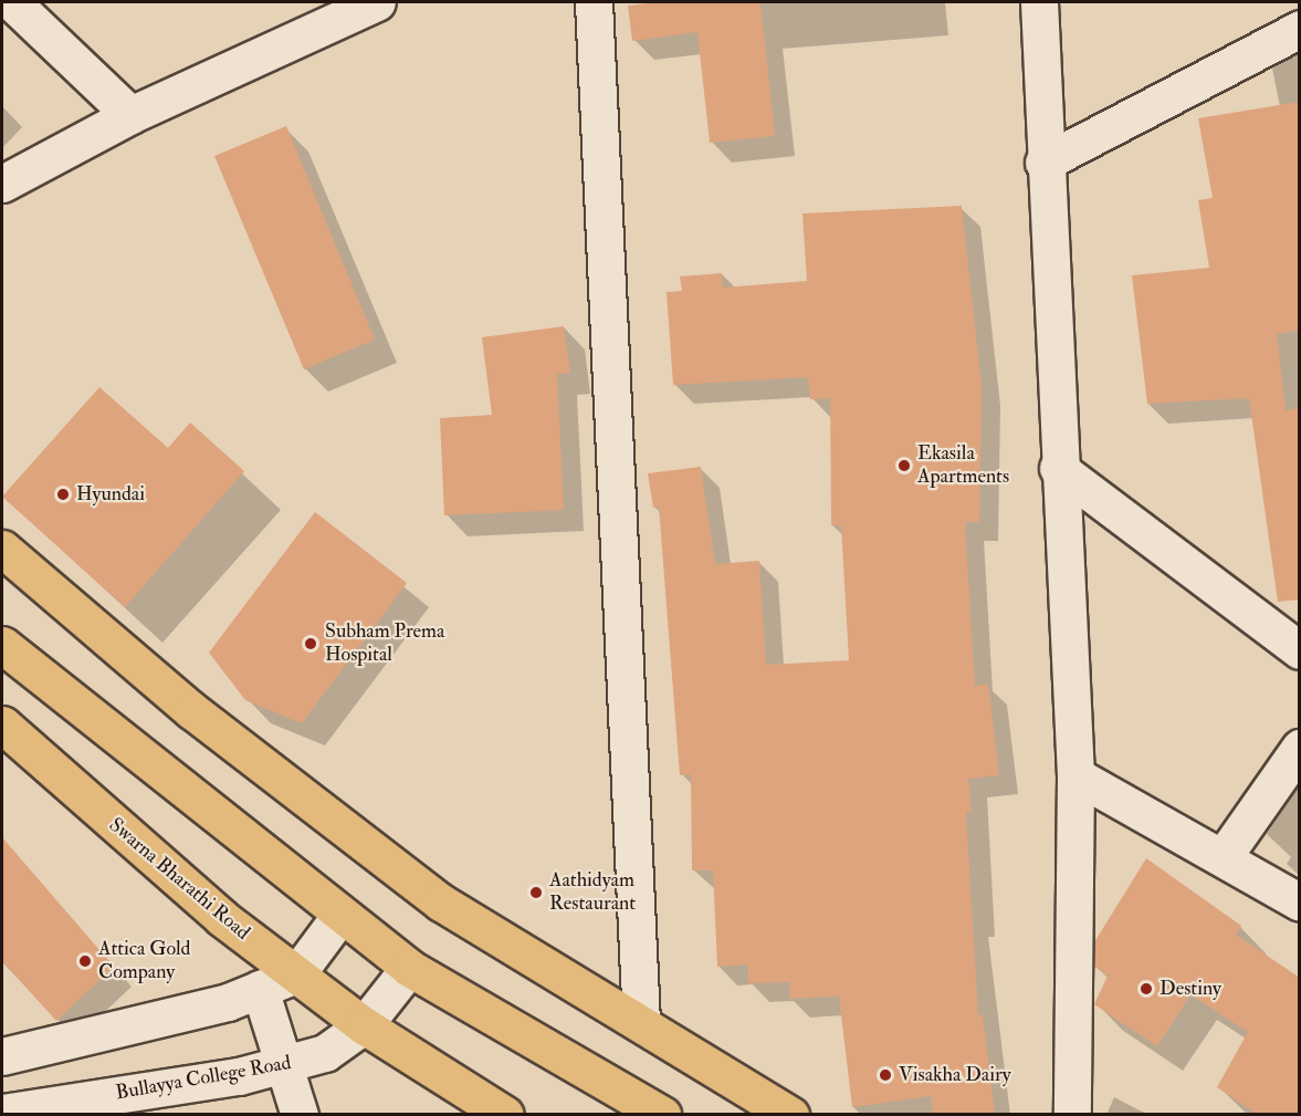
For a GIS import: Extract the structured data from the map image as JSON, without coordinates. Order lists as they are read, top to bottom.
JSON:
{
  "streets": {
    "main road": ["Swarna Bharathi Road"],
    "street": ["Bullayya College Road"]
  },
  "crossings": [
    ["Swarna Bharathi Road", "Bullayya College Road"]
  ],
  "places": [
    "Ekasila Apartments",
    "Hyundai",
    "Subham Prema Hospital",
    "Aathidyam Restaurant",
    "Attica Gold Company",
    "Destiny",
    "Visakha Dairy"
  ]
}
